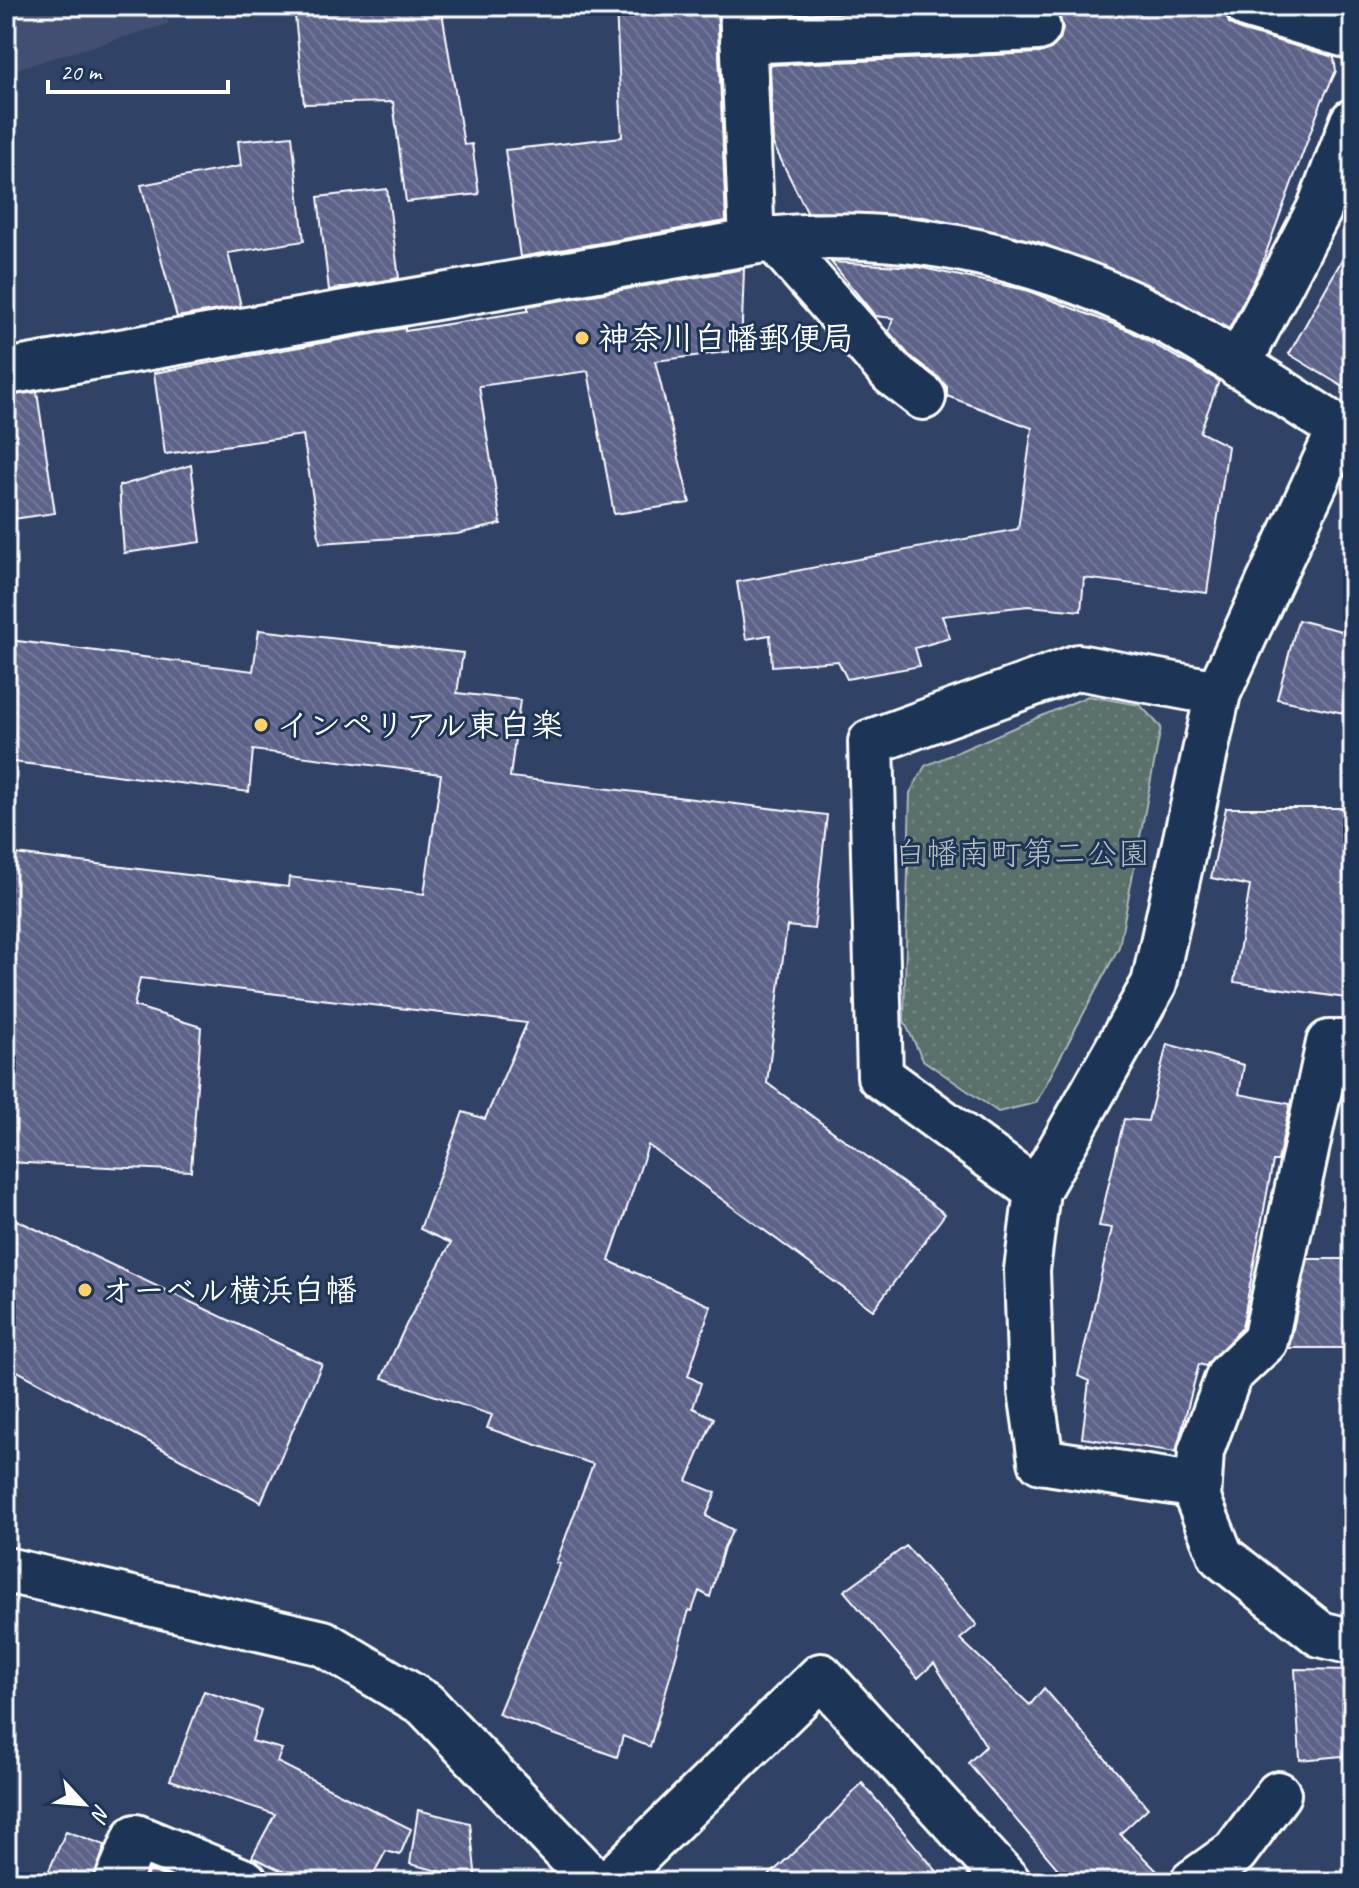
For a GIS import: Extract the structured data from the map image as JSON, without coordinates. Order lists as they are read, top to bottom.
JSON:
{
  "parks": ["白幡南町第二公園"],
  "places": ["神奈川白幡郵便局", "インペリアル東白楽", "オーベル横浜白幡"],
  "scale_bar": "20 m",
  "north": "bottom right"
}
